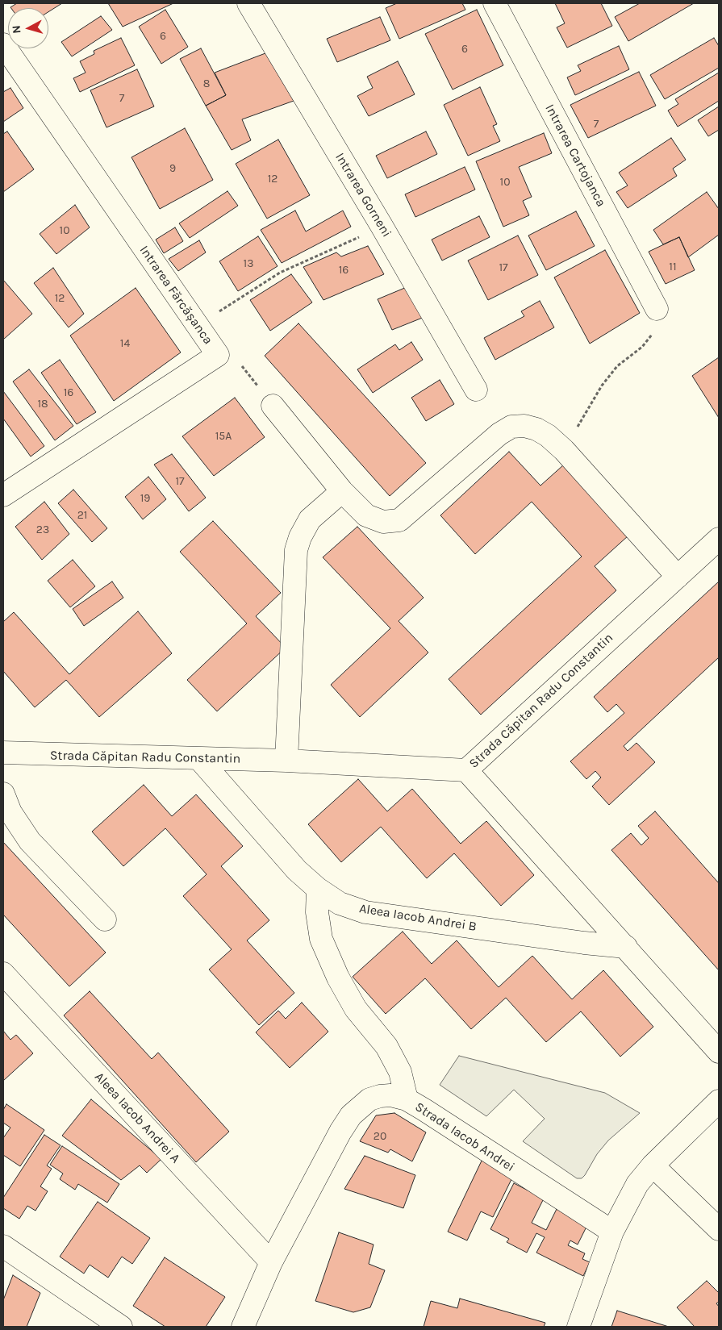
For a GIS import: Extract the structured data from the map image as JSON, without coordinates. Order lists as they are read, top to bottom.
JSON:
{
  "streets": {
    "street": [
      "Intrarea Cartojanca",
      "Intrarea Gorneni",
      "Intrarea Fărcășanca",
      "Strada Căpitan Radu Constantin",
      "Aleea Iacob Andrei B",
      "Aleea Iacob Andrei A",
      "Strada Iacob Andrei"
    ]
  },
  "crossings": [
    ["Strada Căpitan Radu Constantin", "Aleea Iacob Andrei B"],
    ["Aleea Iacob Andrei A", "Strada Iacob Andrei"]
  ],
  "house_numbers": [
    "6",
    "6",
    "8",
    "7",
    "7",
    "9",
    "12",
    "10",
    "10",
    "13",
    "11",
    "17",
    "16",
    "12",
    "14",
    "16",
    "18",
    "15A",
    "17",
    "19",
    "21",
    "23",
    "20"
  ],
  "north": "left"
}
